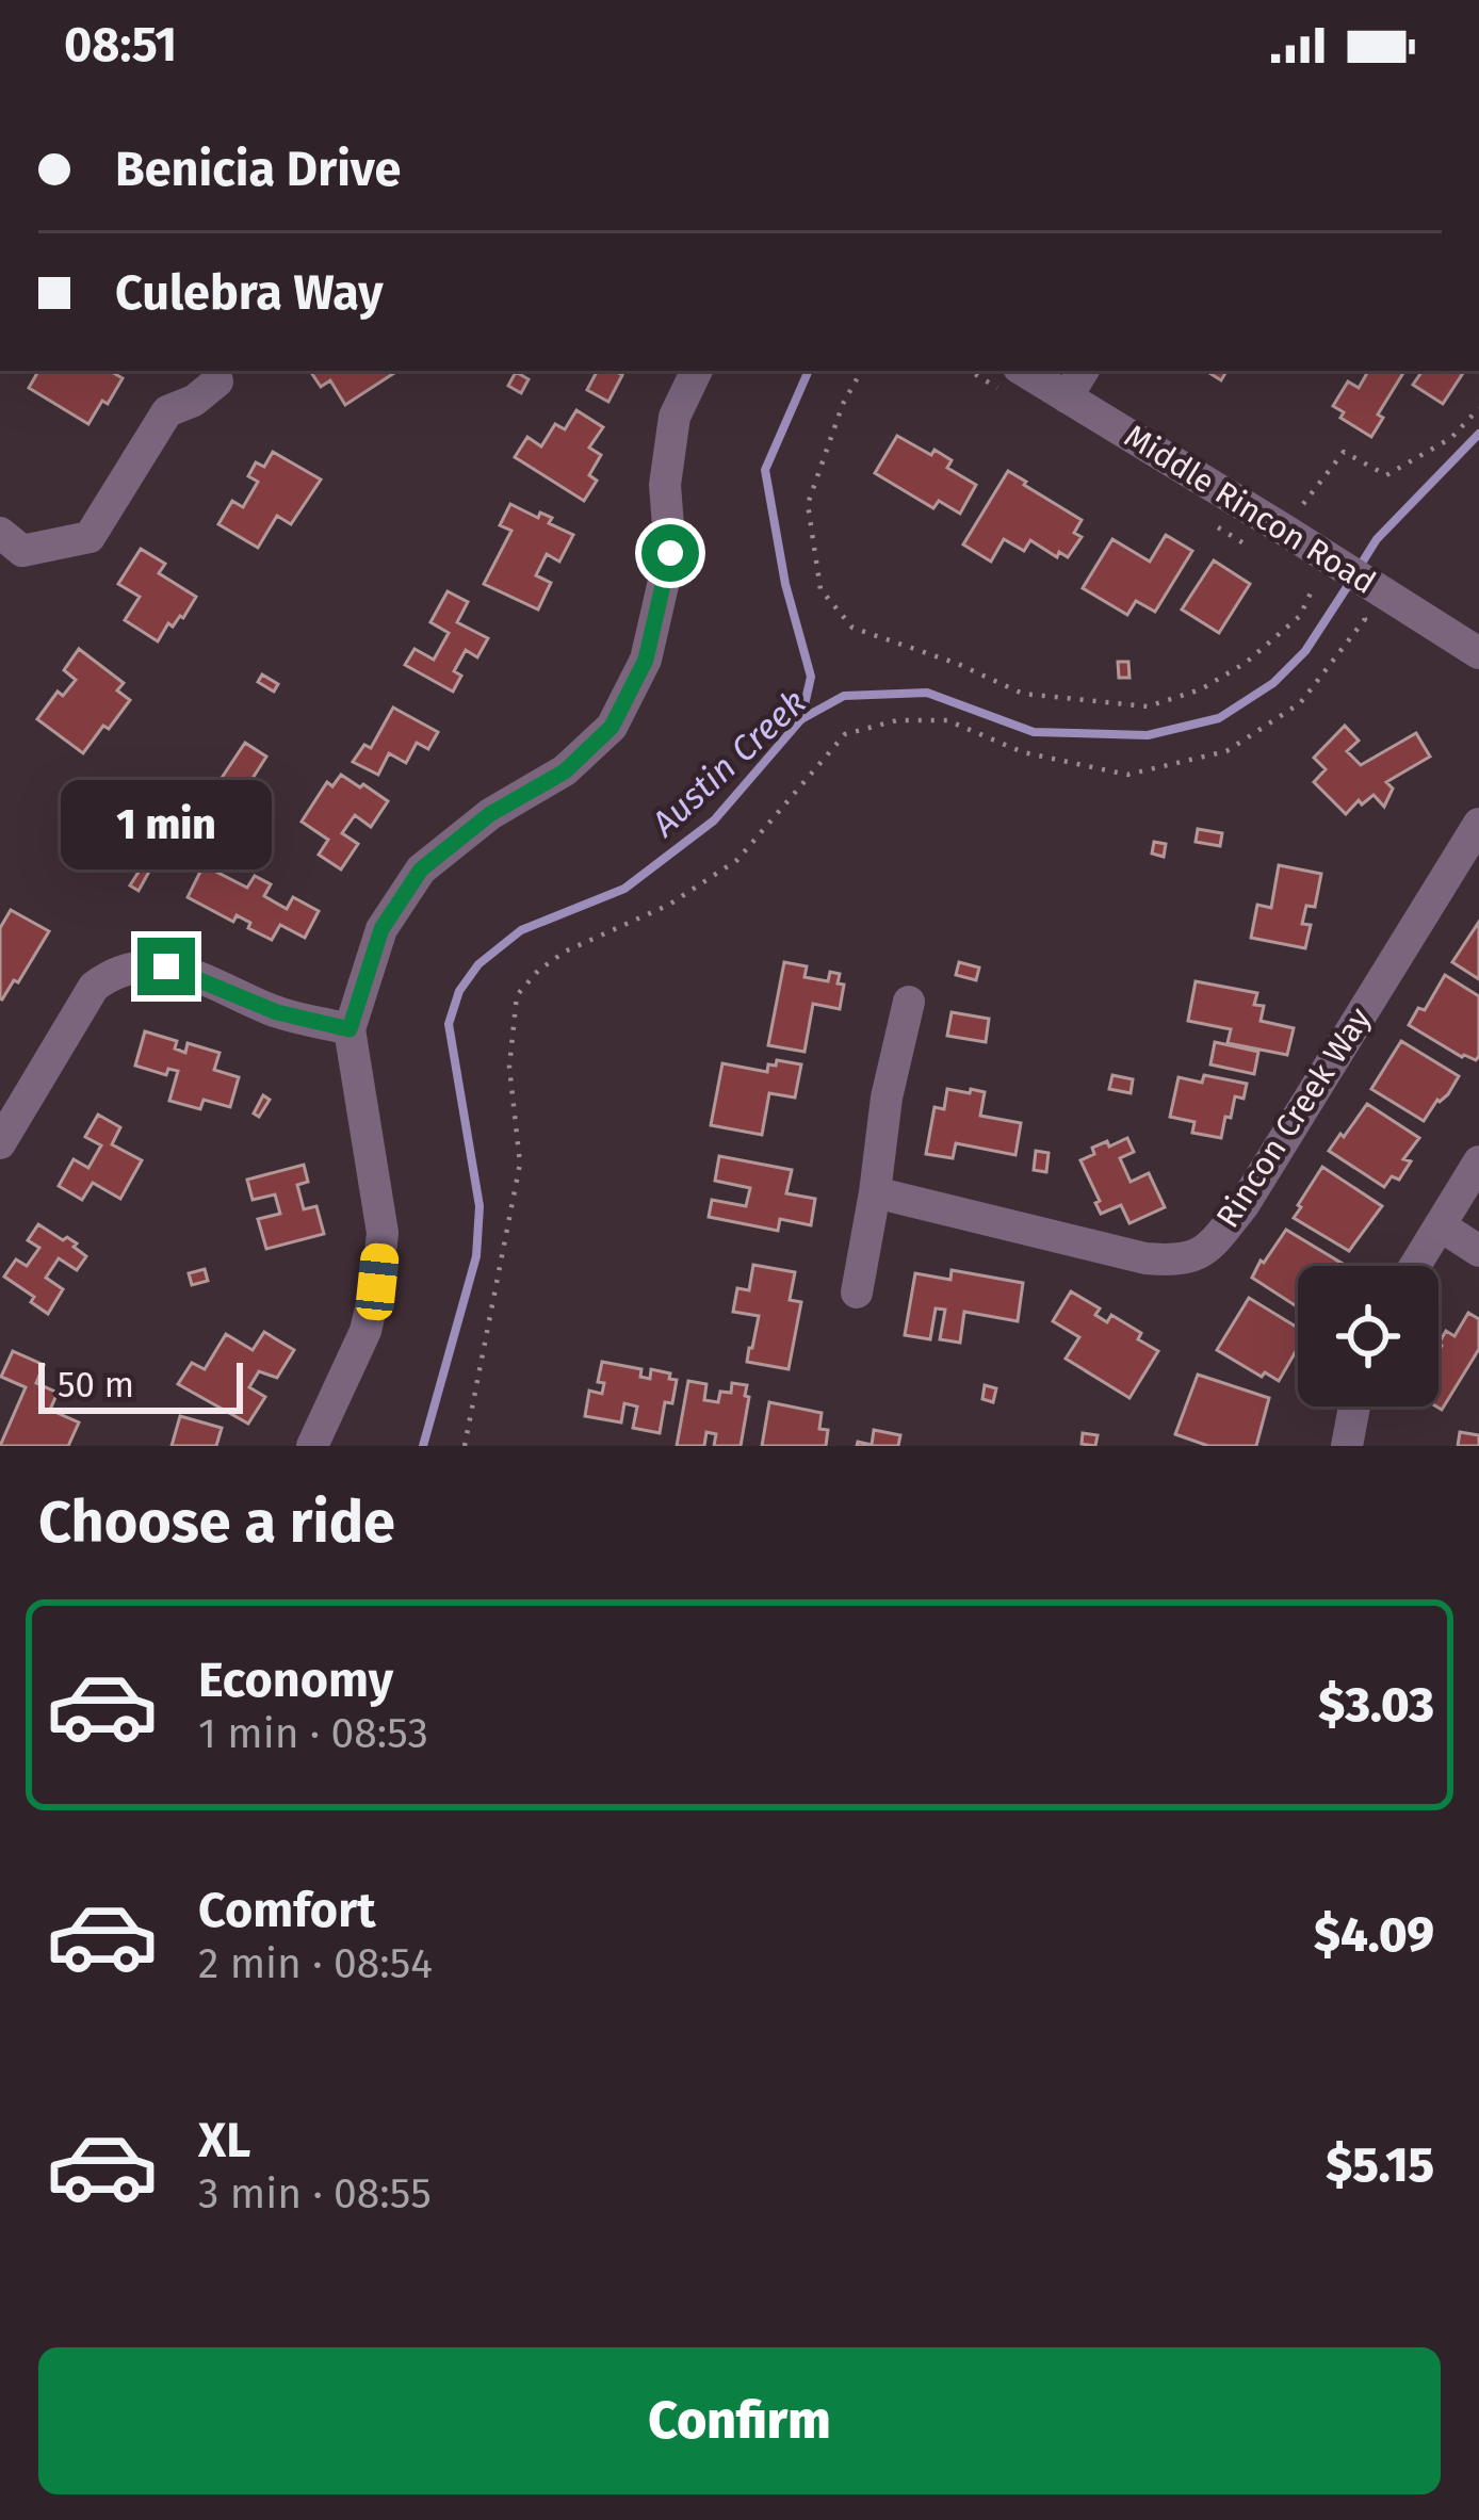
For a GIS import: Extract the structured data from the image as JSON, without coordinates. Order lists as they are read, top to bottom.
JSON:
{
  "streets": {
    "street": ["Middle Rincon Road", "Rincon Creek Way"]
  },
  "water": ["Austin Creek"],
  "scale_bar": "50 m",
  "page": {
    "status": "08:51",
    "banner": ["Benicia Drive", "Culebra Way"],
    "bubble": "1 min",
    "scale": "50 m",
    "heading": "Choose a ride",
    "list": [
      {
        "name": "Economy",
        "note": "1 min · 08:53",
        "value": "$3.03"
      },
      {
        "name": "Comfort",
        "note": "2 min · 08:54",
        "value": "$4.09"
      },
      {
        "name": "XL",
        "note": "3 min · 08:55",
        "value": "$5.15"
      }
    ],
    "buttons": "Confirm"
  }
}
